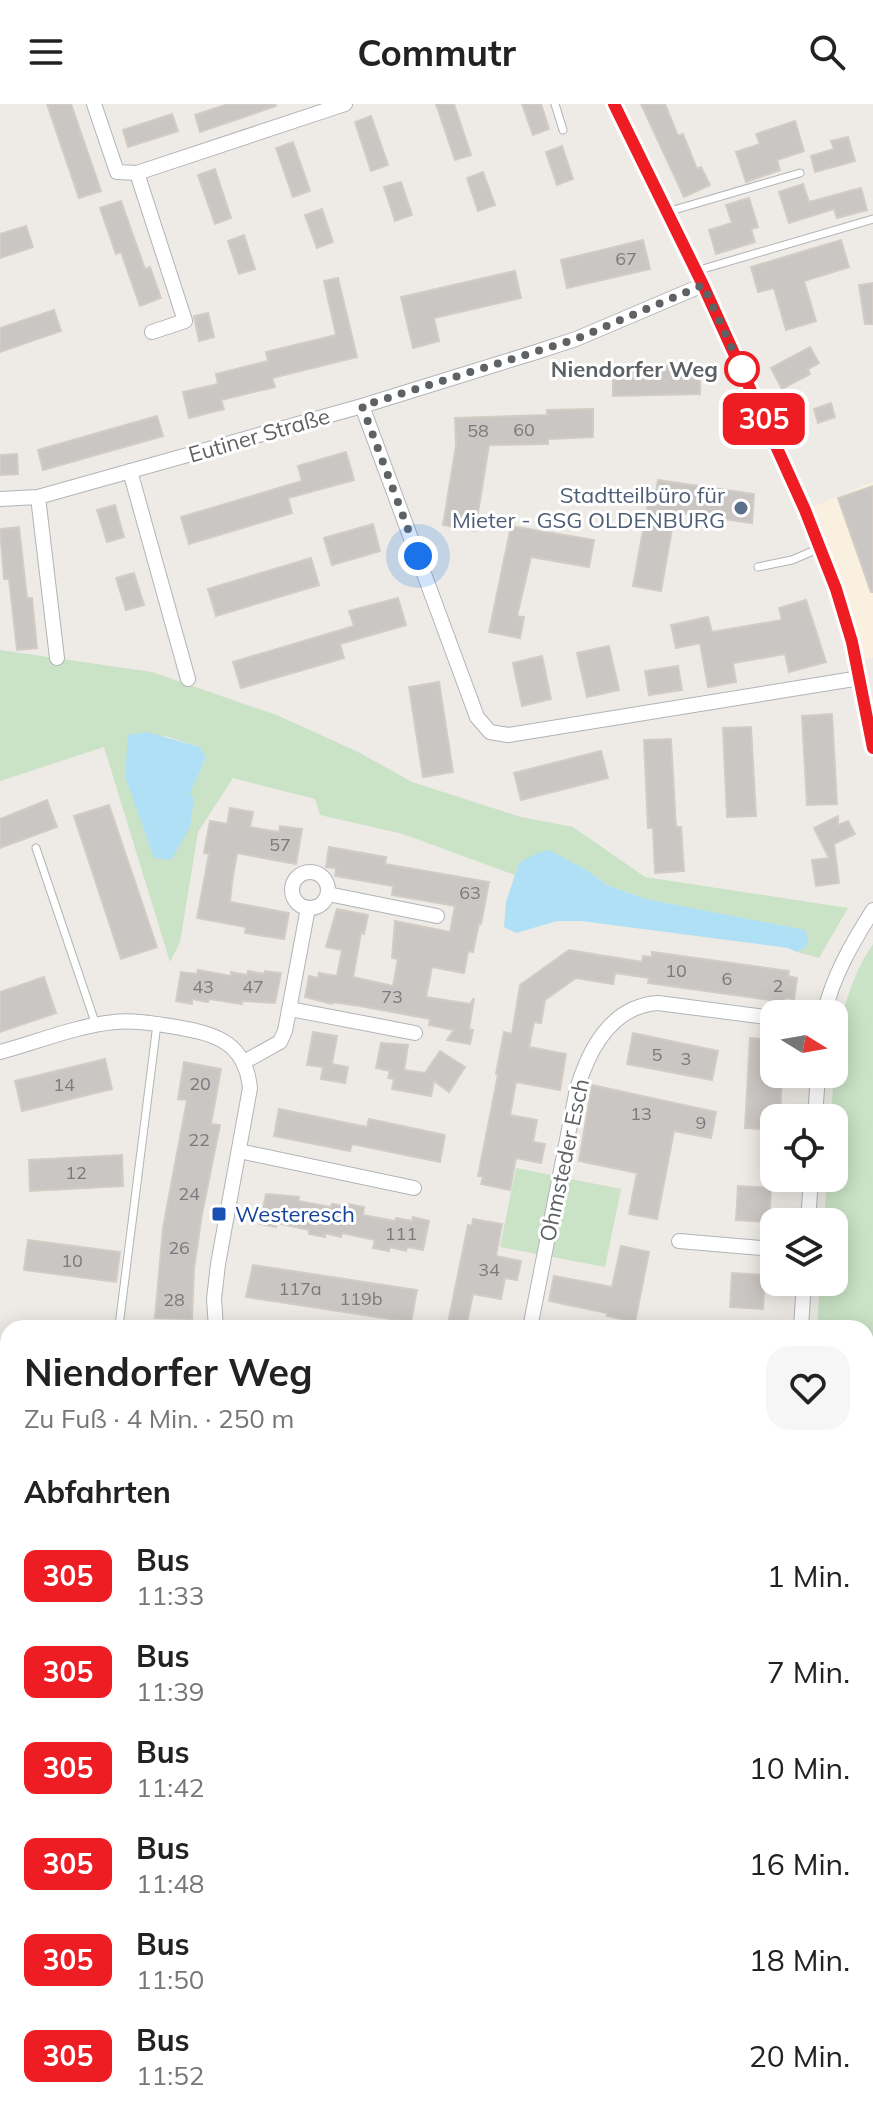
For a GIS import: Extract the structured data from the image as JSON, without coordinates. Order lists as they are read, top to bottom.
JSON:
{
  "streets": {
    "street": ["Eutiner Straße", "Ohmsteder Esch"]
  },
  "places": {
    "other": ["Niendorfer Weg", "Stadtteilbüro für Mieter - GSG OLDENBURG"],
    "transit": ["Westeresch"]
  },
  "lines": ["bus line 305"],
  "house_numbers": [
    "67",
    "60",
    "58",
    "57",
    "63",
    "10",
    "6",
    "2",
    "43",
    "47",
    "73",
    "5",
    "3",
    "20",
    "14",
    "13",
    "9",
    "22",
    "12",
    "24",
    "111",
    "26",
    "10",
    "34",
    "117a",
    "119b",
    "28"
  ],
  "north": "right",
  "page": {
    "header": "Commutr",
    "on_map": "305",
    "heading": [
      ["Niendorfer Weg", "Zu Fuß · 4 Min. · 250 m"],
      "Abfahrten"
    ],
    "list": [
      {
        "mark": "305",
        "name": "Bus",
        "note": "11:33",
        "value": "1 Min."
      },
      {
        "mark": "305",
        "name": "Bus",
        "note": "11:39",
        "value": "7 Min."
      },
      {
        "mark": "305",
        "name": "Bus",
        "note": "11:42",
        "value": "10 Min."
      },
      {
        "mark": "305",
        "name": "Bus",
        "note": "11:48",
        "value": "16 Min."
      },
      {
        "mark": "305",
        "name": "Bus",
        "note": "11:50",
        "value": "18 Min."
      },
      {
        "mark": "305",
        "name": "Bus",
        "note": "11:52",
        "value": "20 Min."
      }
    ]
  }
}
